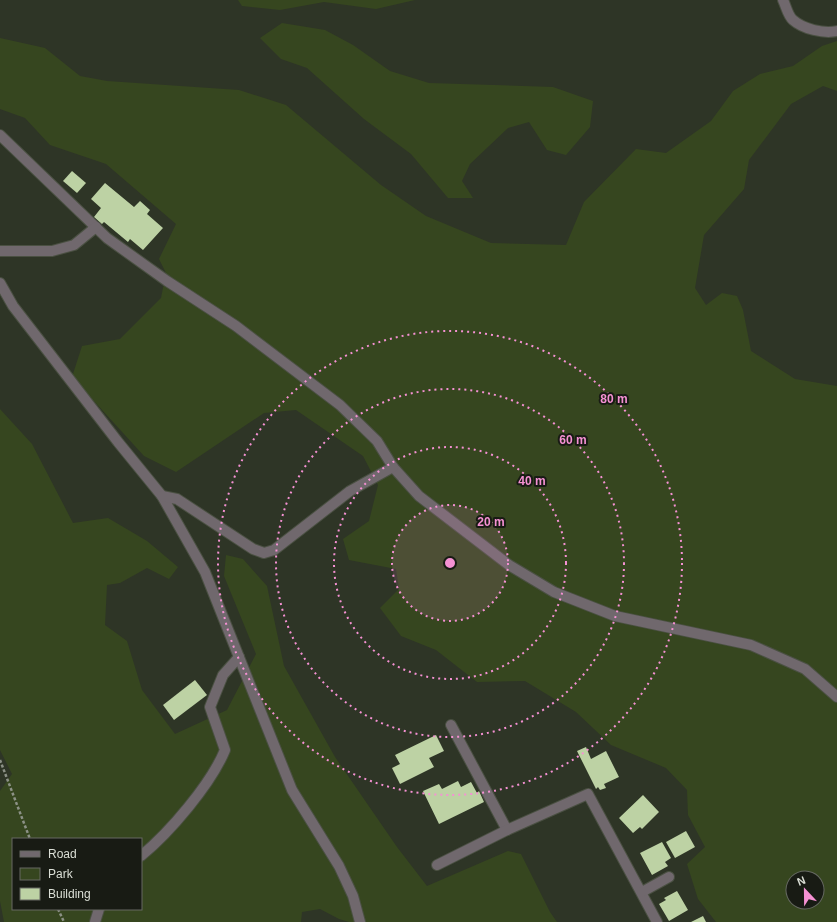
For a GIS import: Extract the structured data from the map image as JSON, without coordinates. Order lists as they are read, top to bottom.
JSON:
{
  "legend": ["Road", "Park", "Building"],
  "north": "top",
  "rings": [
    "80 m",
    "60 m",
    "40 m",
    "20 m"
  ]
}
